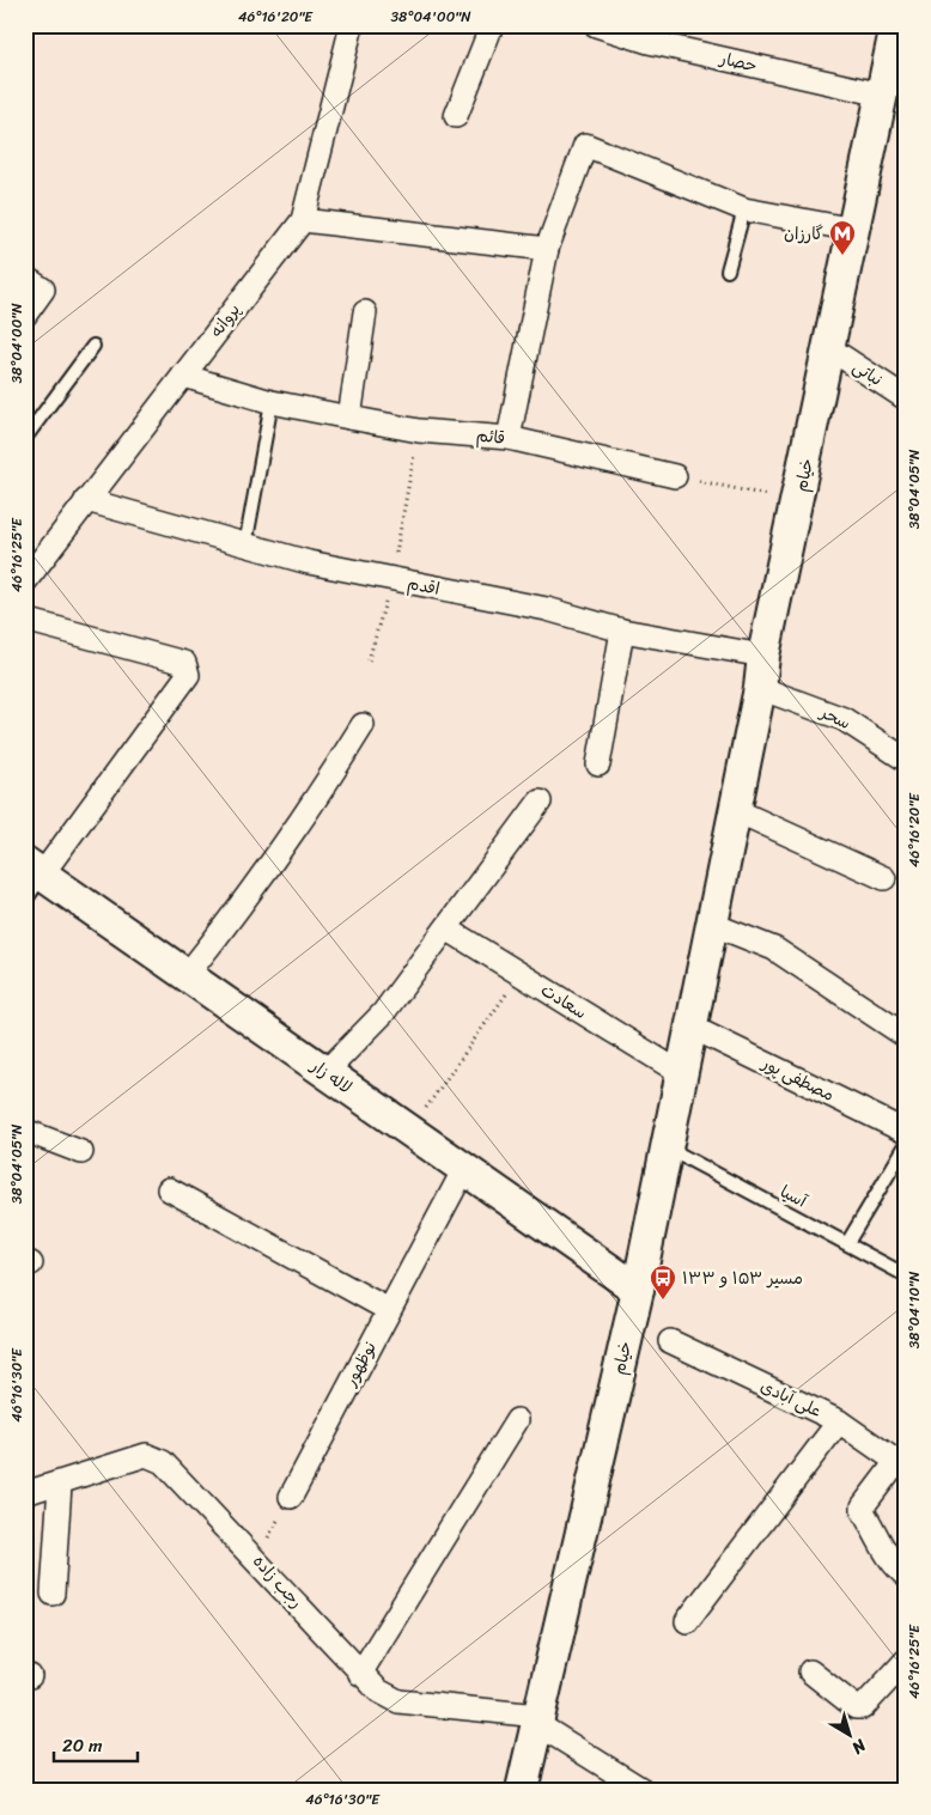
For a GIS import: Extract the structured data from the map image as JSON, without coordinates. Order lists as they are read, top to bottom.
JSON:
{
  "streets": {
    "main road": ["خیام", "لاله زار"],
    "street": [
      "حصار",
      "پروانه",
      "نباتی",
      "قائم",
      "اقدم",
      "سحر",
      "سعادت",
      "مصطفی پور",
      "نوظهور",
      "علی آبادی",
      "رجب زاده"
    ],
    "lane": ["آسیا"]
  },
  "crossings": [
    ["حصار", "خیام"],
    ["پروانه", "قائم"],
    ["پروانه", "اقدم"],
    ["نباتی", "خیام"],
    ["خیام", "اقدم"],
    ["خیام", "سحر"],
    ["خیام", "سعادت"],
    ["خیام", "لاله زار"],
    ["خیام", "مصطفی پور"],
    ["خیام", "آسیا"],
    ["خیام", "رجب زاده"],
    ["لاله زار", "نوظهور"]
  ],
  "places": {
    "metro station": ["گارزان"],
    "bus stop": ["مسیر ۱۵۳ و ۱۳۳"]
  },
  "scale_bar": "20 m",
  "north": "bottom right",
  "coordinates": [
    "46°16'20\"E",
    "38°04'00\"N",
    "38°04'05\"N",
    "46°16'25\"E",
    "38°04'10\"N",
    "46°16'30\"E"
  ]
}
